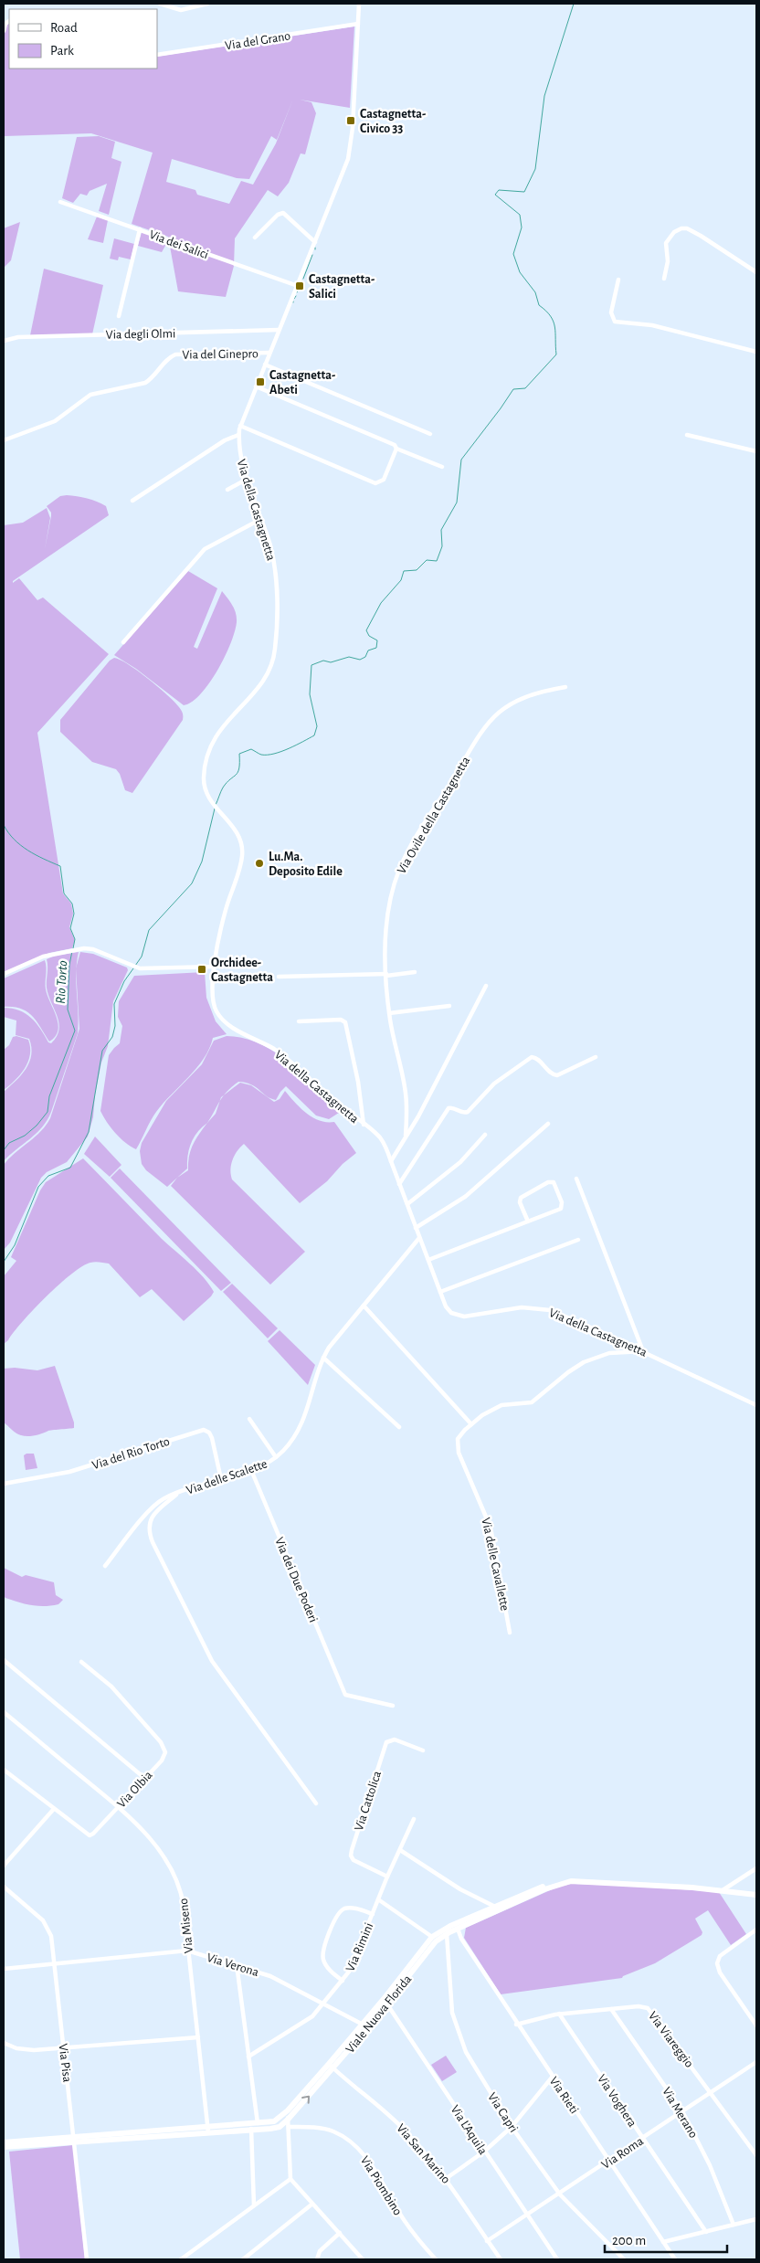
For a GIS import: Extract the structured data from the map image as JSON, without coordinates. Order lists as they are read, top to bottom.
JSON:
{
  "streets": {
    "street": [
      "Via del Grano",
      "Via dei Salici",
      "Via degli Olmi",
      "Via del Ginepro",
      "Via della Castagnetta",
      "Via Ovile della Castagnetta",
      "Via del Rio Torto",
      "Via delle Scalette",
      "Via delle Cavallette",
      "Via dei Due Poderi",
      "Via Olbia",
      "Via Cattolica",
      "Via Miseno",
      "Via Rimini",
      "Via Verona",
      "Viale Nuova Florida",
      "Via Viareggio",
      "Via Pisa",
      "Via Rieti",
      "Via Voghera",
      "Via Capri",
      "Via Merano",
      "Via L'Aquila",
      "Via Roma",
      "Via San Marino",
      "Via Piombino"
    ]
  },
  "crossings": [
    ["Via del Grano", "Via della Castagnetta"],
    ["Via dei Salici", "Via della Castagnetta"],
    ["Via degli Olmi", "Via della Castagnetta"],
    ["Via del Ginepro", "Via della Castagnetta"],
    ["Via della Castagnetta", "Via delle Scalette"],
    ["Via del Rio Torto", "Via delle Scalette"],
    ["Via delle Scalette", "Via dei Due Poderi"],
    ["Via Olbia", "Via Miseno"],
    ["Via Cattolica", "Via Rimini"],
    ["Via Miseno", "Via Verona"],
    ["Via Miseno", "Viale Nuova Florida"],
    ["Via Rimini", "Via Verona"],
    ["Via Verona", "Viale Nuova Florida"],
    ["Via Verona", "Via Pisa"],
    ["Viale Nuova Florida", "Via Pisa"],
    ["Viale Nuova Florida", "Via Rieti"],
    ["Viale Nuova Florida", "Via Capri"],
    ["Viale Nuova Florida", "Via L'Aquila"],
    ["Viale Nuova Florida", "Via San Marino"],
    ["Via Viareggio", "Via Rieti"],
    ["Via Viareggio", "Via Voghera"],
    ["Via Viareggio", "Via Merano"],
    ["Via Viareggio", "Via Roma"],
    ["Via Rieti", "Via Roma"],
    ["Via Voghera", "Via Roma"],
    ["Via Capri", "Via Roma"],
    ["Via Merano", "Via Roma"],
    ["Via L'Aquila", "Via Roma"],
    ["Via Roma", "Via San Marino"]
  ],
  "water": ["Rio Torto"],
  "places": {
    "transit": [
      "Castagnetta- Civico 33",
      "Castagnetta- Salici",
      "Castagnetta- Abeti",
      "Orchidee- Castagnetta"
    ],
    "other": ["Lu.Ma. Deposito Edile"]
  },
  "legend": ["Road", "Park"],
  "scale_bar": "200 m"
}
